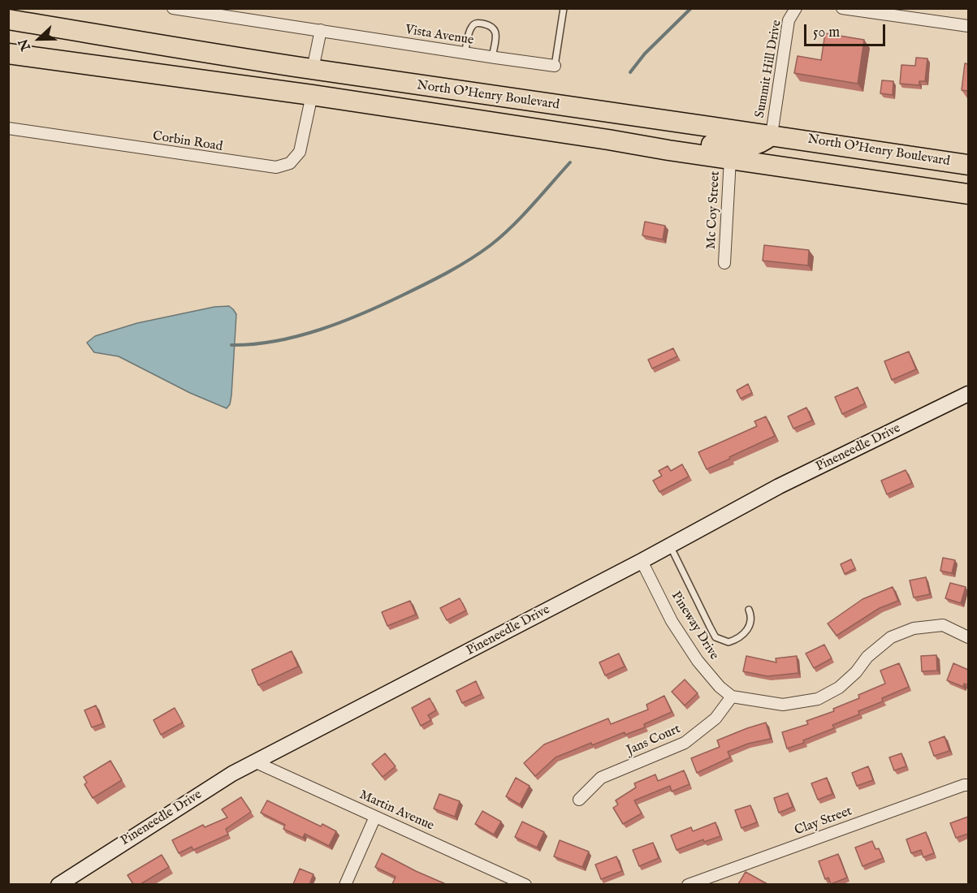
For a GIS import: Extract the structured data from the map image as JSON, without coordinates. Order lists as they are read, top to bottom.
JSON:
{
  "streets": {
    "highway": ["North O'Henry Boulevard"],
    "street": [
      "Vista Avenue",
      "Summit Hill Drive",
      "Corbin Road",
      "Mc Coy Street",
      "Pineneedle Drive",
      "Pineway Drive",
      "Jans Court",
      "Martin Avenue",
      "Clay Street"
    ]
  },
  "crossings": [
    ["Summit Hill Drive", "North O'Henry Boulevard"],
    ["North O'Henry Boulevard", "Corbin Road"],
    ["North O'Henry Boulevard", "Mc Coy Street"],
    ["Pineneedle Drive", "Pineway Drive"],
    ["Pineneedle Drive", "Martin Avenue"],
    ["Pineway Drive", "Jans Court"]
  ],
  "scale_bar": "50 m",
  "north": "left"
}
